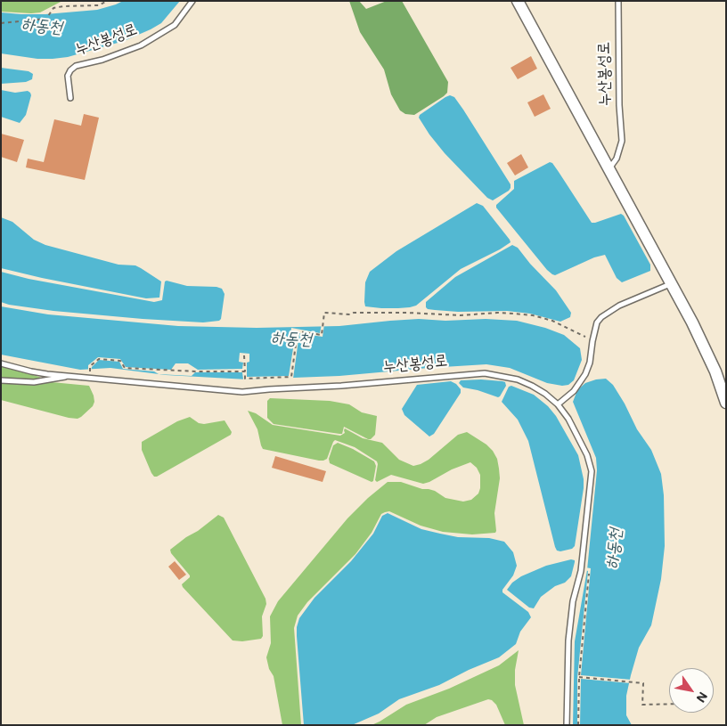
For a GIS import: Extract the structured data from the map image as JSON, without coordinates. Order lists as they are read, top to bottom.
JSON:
{
  "streets": {
    "street": ["누산봉성로"]
  },
  "water": ["하동천"],
  "north": "bottom right"
}
